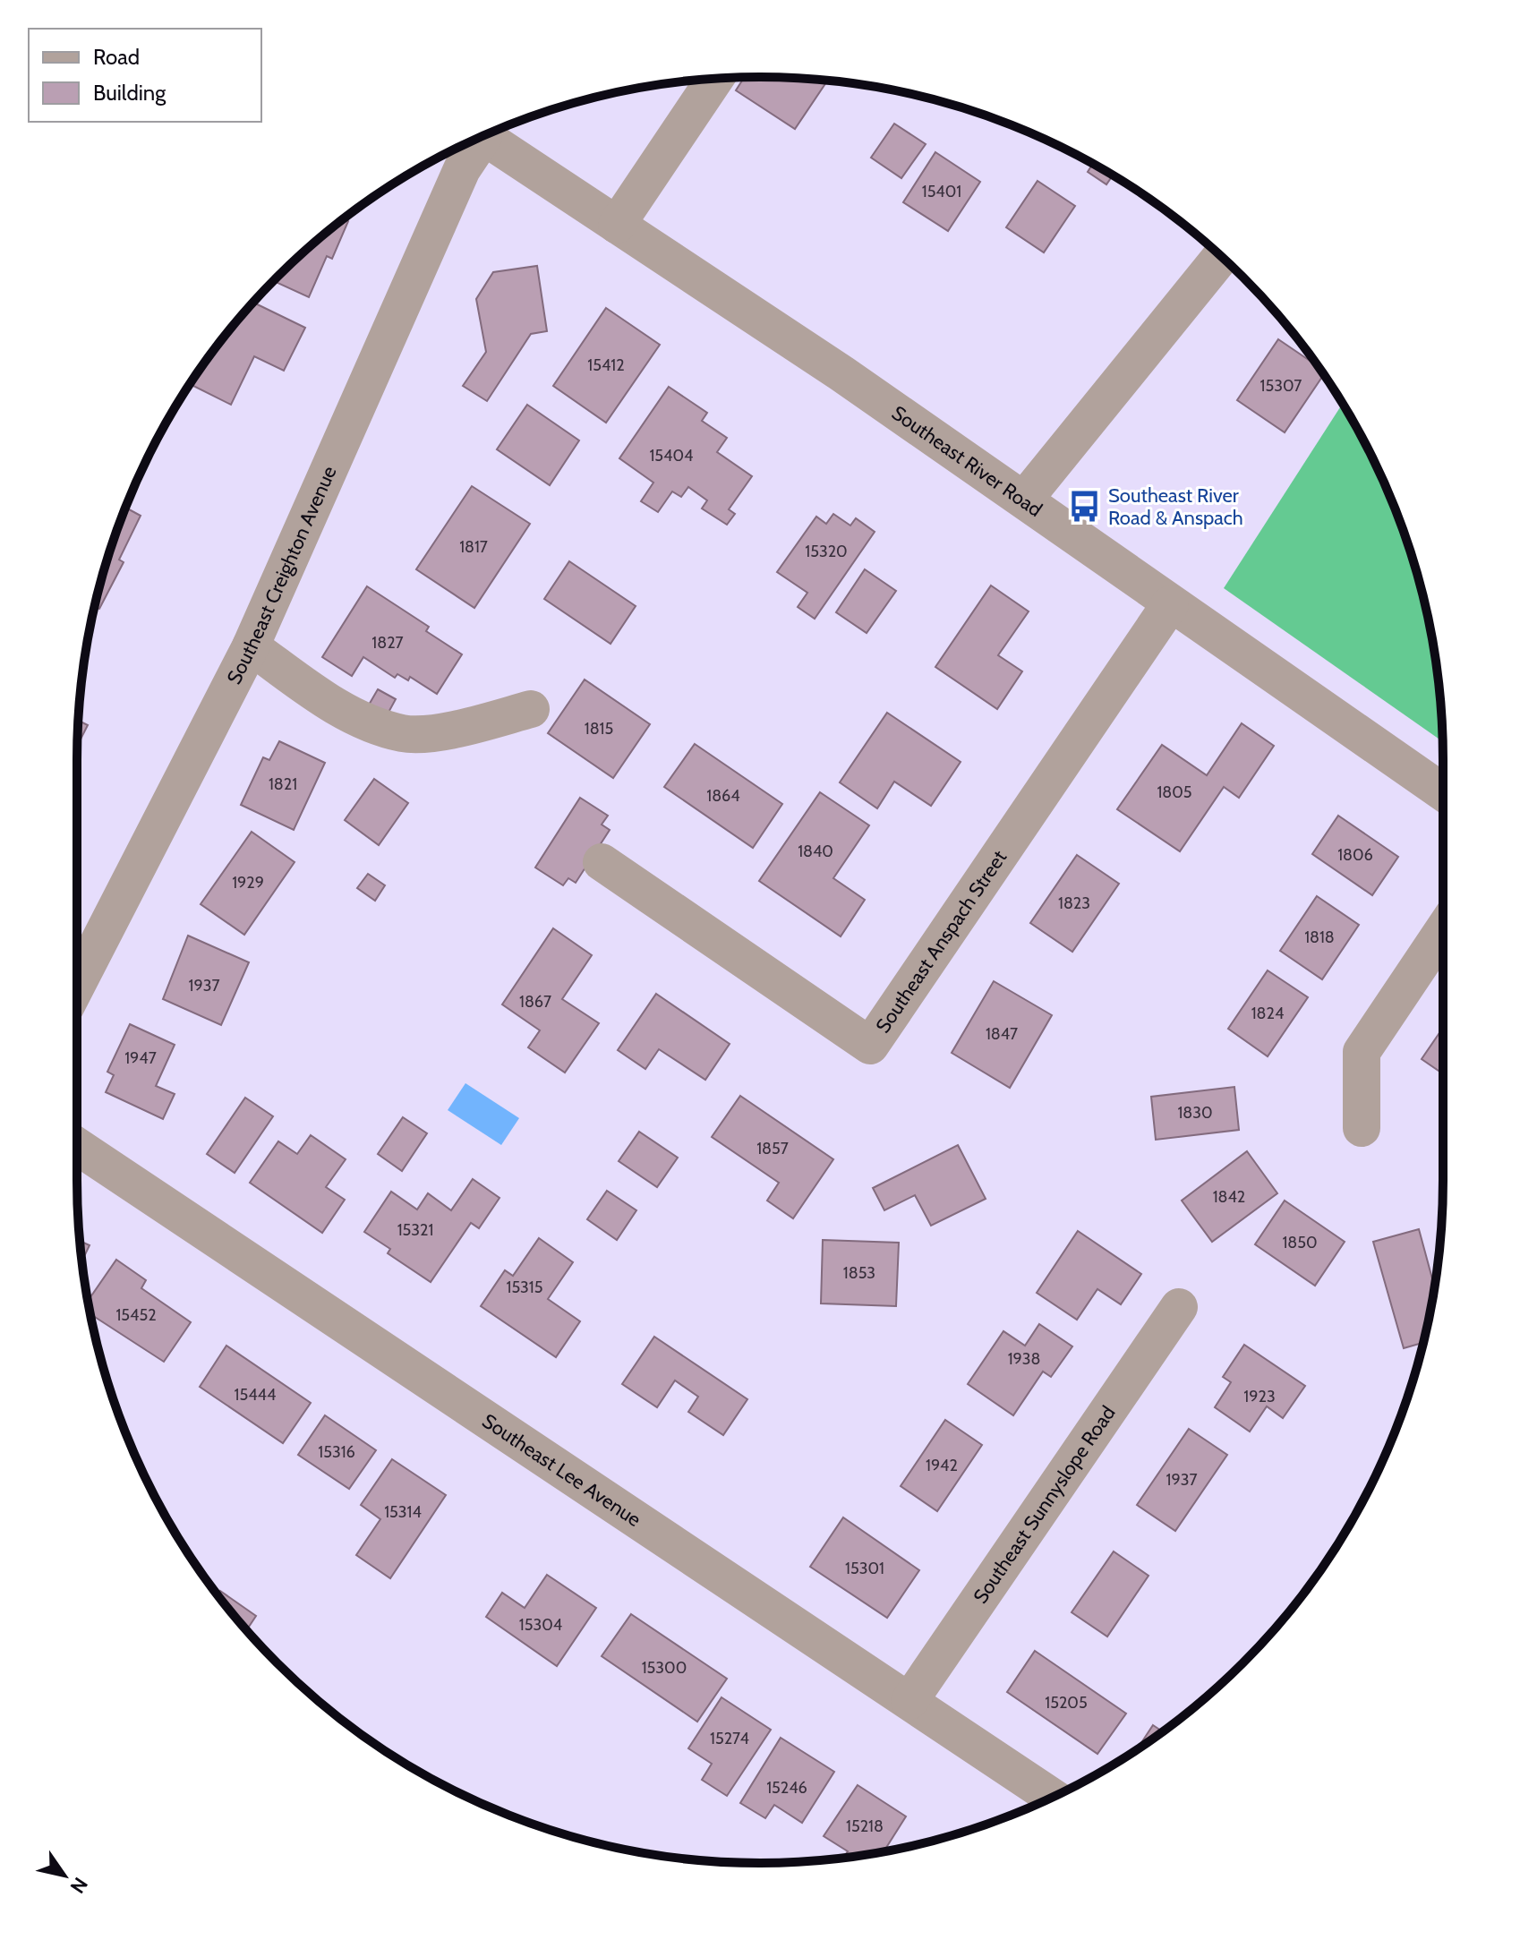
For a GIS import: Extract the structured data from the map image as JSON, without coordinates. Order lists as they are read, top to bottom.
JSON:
{
  "streets": {
    "street": [
      "Southeast River Road",
      "Southeast Creighton Avenue",
      "Southeast Anspach Street",
      "Southeast Lee Avenue",
      "Southeast Sunnyslope Road"
    ]
  },
  "crossings": [
    ["Southeast River Road", "Southeast Anspach Street"],
    ["Southeast Lee Avenue", "Southeast Sunnyslope Road"]
  ],
  "places": {
    "bus stop": ["Southeast River Road & Anspach"]
  },
  "house_numbers": [
    "15401",
    "15412",
    "15307",
    "15404",
    "1817",
    "15320",
    "1827",
    "1815",
    "1821",
    "1805",
    "1864",
    "1840",
    "1806",
    "1929",
    "1823",
    "1818",
    "1937",
    "1867",
    "1824",
    "1847",
    "1947",
    "1830",
    "1857",
    "1842",
    "15321",
    "1850",
    "1853",
    "15315",
    "15452",
    "1938",
    "15444",
    "1923",
    "15316",
    "1942",
    "1937",
    "15314",
    "15301",
    "15304",
    "15300",
    "15205",
    "15274",
    "15246",
    "15218"
  ],
  "legend": ["Road", "Building"],
  "north": "bottom right"
}
